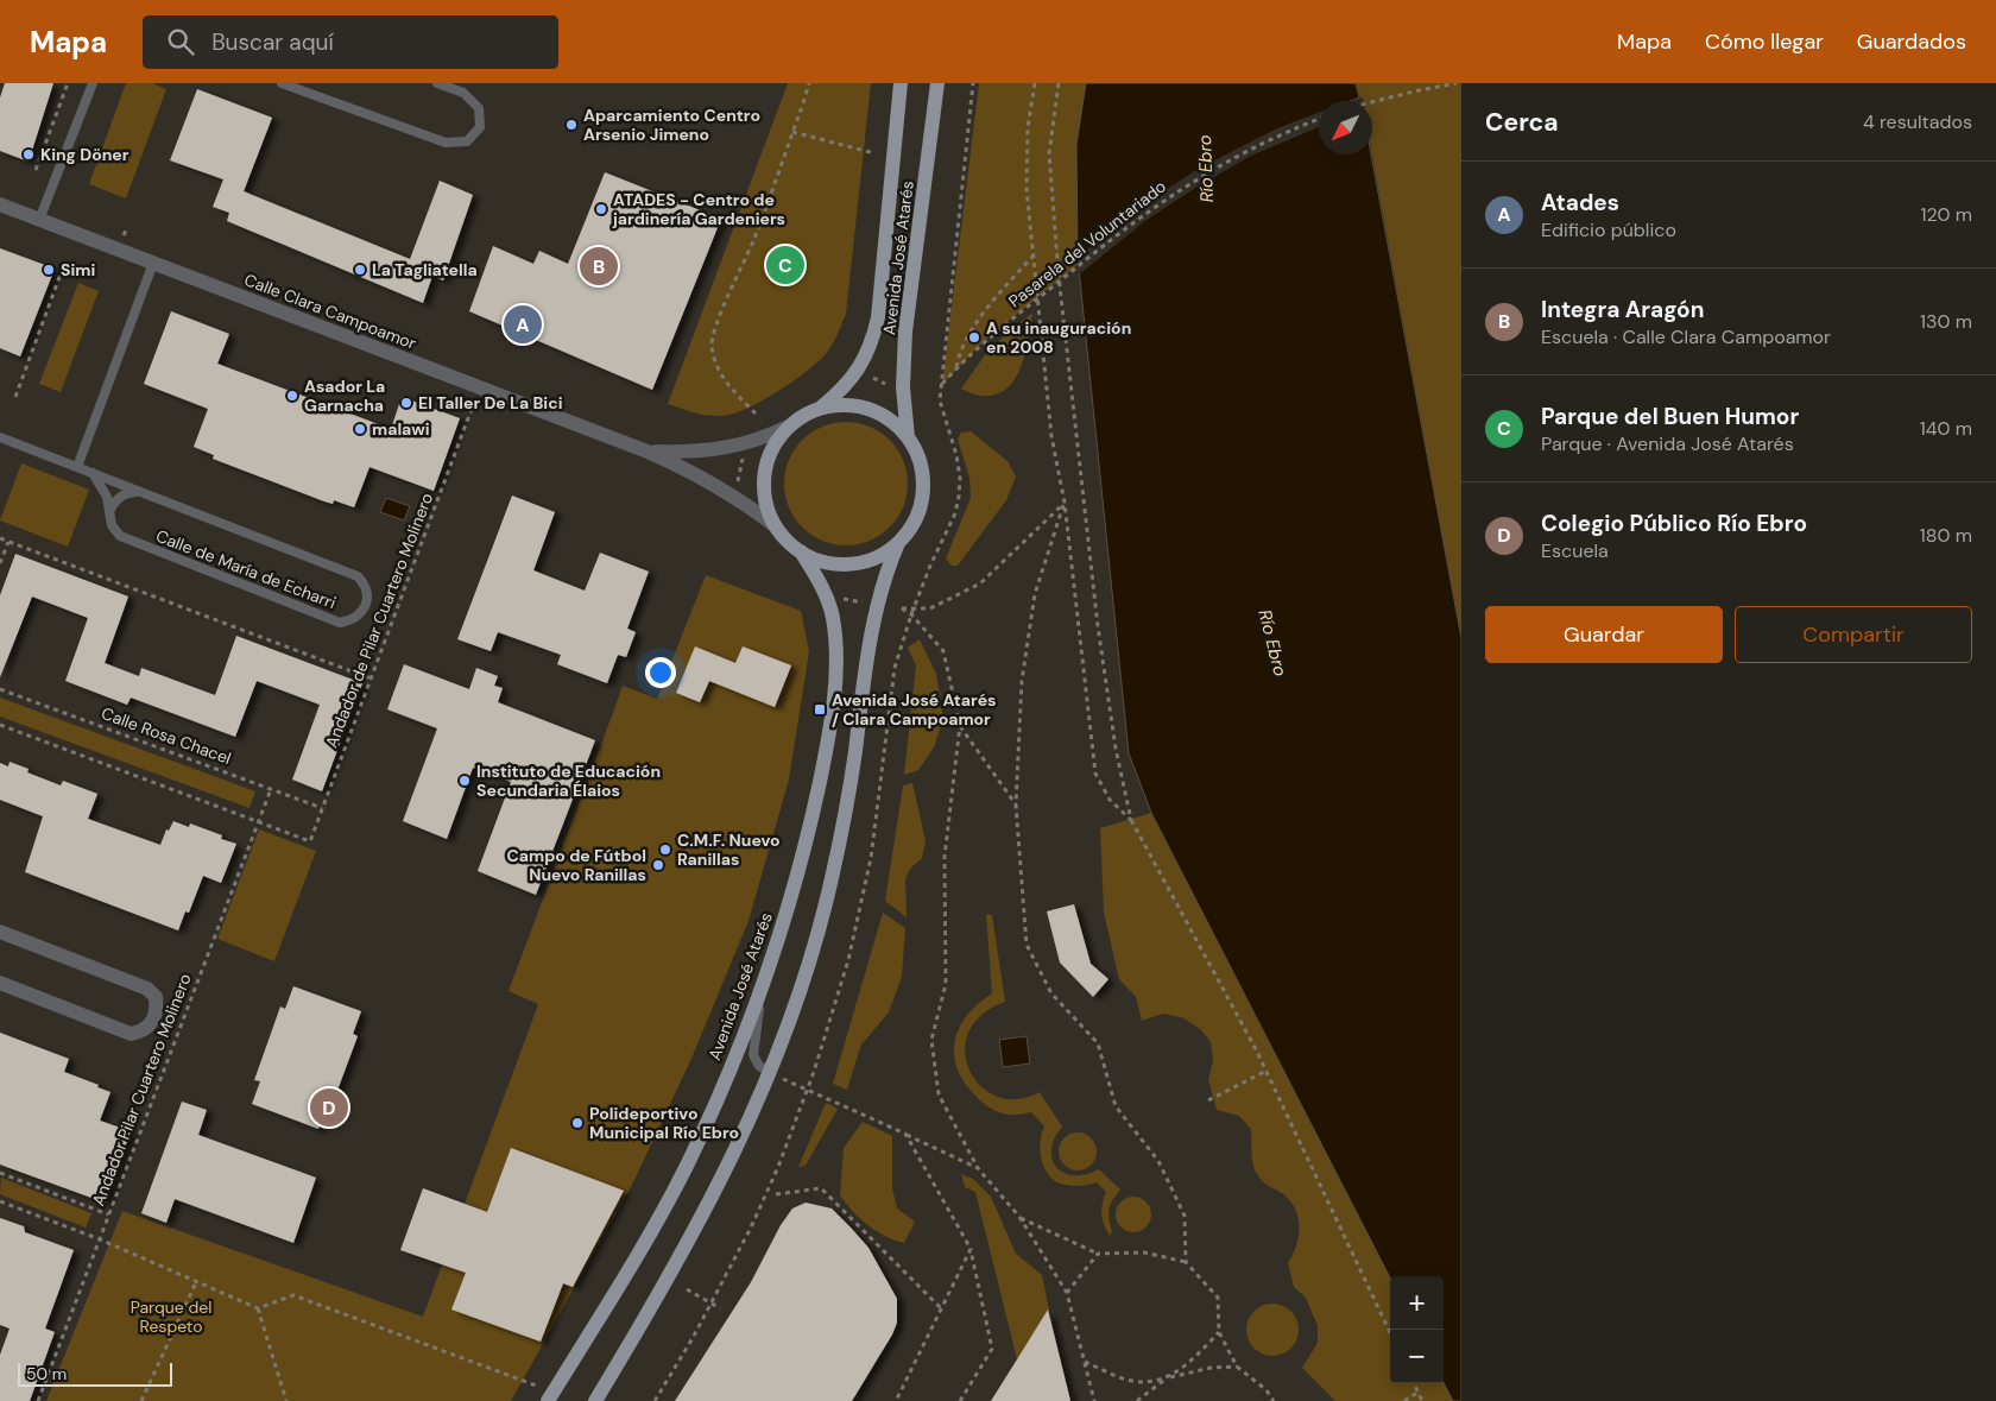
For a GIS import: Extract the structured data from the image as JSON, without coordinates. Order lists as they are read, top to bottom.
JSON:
{
  "streets": {
    "main road": ["Avenida José Atarés"],
    "street": ["Calle Clara Campoamor"],
    "lane": ["Calle de María de Echarri"],
    "path": [
      "Pasarela del Voluntariado",
      "Andador de Pilar Cuartero Molinero",
      "Calle Rosa Chacel",
      "Andador Pilar Cuartero Molinero"
    ]
  },
  "crossings": [
    ["Avenida José Atarés", "Calle Clara Campoamor"],
    ["Andador de Pilar Cuartero Molinero", "Calle Rosa Chacel"],
    ["Andador de Pilar Cuartero Molinero", "Andador Pilar Cuartero Molinero"],
    ["Calle Rosa Chacel", "Andador Pilar Cuartero Molinero"]
  ],
  "water": ["Río Ebro"],
  "parks": ["Parque del Respeto"],
  "places": {
    "other": [
      "Aparcamiento Centro Arsenio Jimeno",
      "King Döner",
      "ATADES - Centro de jardinería Gardeniers",
      "Simi",
      "La Tagliatella",
      "A su inauguración en 2008",
      "Asador La Garnacha",
      "El Taller De La Bici",
      "malawi",
      "Instituto de Educación Secundaria Élaios",
      "C.M.F. Nuevo Ranillas",
      "Campo de Fútbol Nuevo Ranillas",
      "Polideportivo Municipal Río Ebro"
    ],
    "transit": ["Avenida José Atarés / Clara Campoamor"]
  },
  "scale_bar": "50 m",
  "north": "bottom left",
  "page": {
    "header": "Mapa",
    "search": "Buscar aquí",
    "nav": ["Mapa", "Cómo llegar", "Guardados"],
    "heading": ["Cerca", "4 resultados"],
    "list": [
      {
        "mark": "A",
        "name": "Atades",
        "note": "Edificio público",
        "value": "120 m"
      },
      {
        "mark": "B",
        "name": "Integra Aragón",
        "note": "Escuela · Calle Clara Campoamor",
        "value": "130 m"
      },
      {
        "mark": "C",
        "name": "Parque del Buen Humor",
        "note": "Parque · Avenida José Atarés",
        "value": "140 m"
      },
      {
        "mark": "D",
        "name": "Colegio Público Río Ebro",
        "note": "Escuela",
        "value": "180 m"
      }
    ],
    "pins": [
      "C",
      "B",
      "A",
      "D"
    ],
    "buttons": ["Guardar", "Compartir"],
    "map_buttons": ["+", "−"],
    "scale": "50 m"
  }
}
